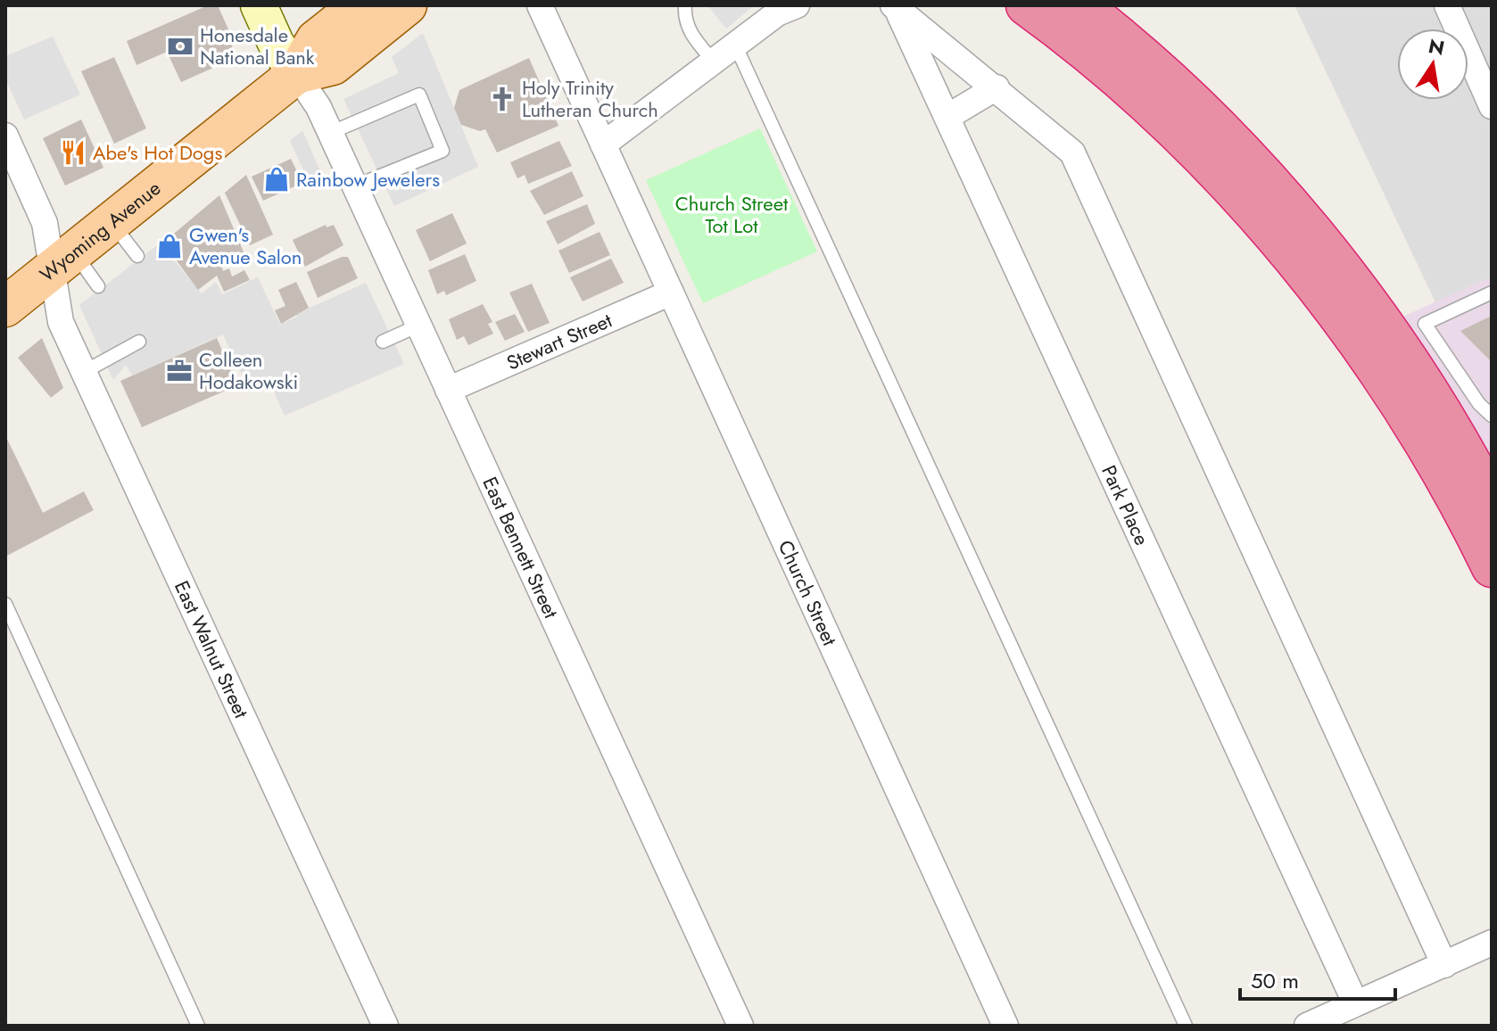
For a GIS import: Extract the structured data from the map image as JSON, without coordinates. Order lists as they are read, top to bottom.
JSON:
{
  "streets": {
    "main road": ["Wyoming Avenue"],
    "street": [
      "Stewart Street",
      "Park Place",
      "East Bennett Street",
      "Church Street",
      "East Walnut Street"
    ]
  },
  "crossings": [
    ["Wyoming Avenue", "East Bennett Street"],
    ["Wyoming Avenue", "East Walnut Street"],
    ["Stewart Street", "East Bennett Street"],
    ["Stewart Street", "Church Street"]
  ],
  "parks": ["Church Street Tot Lot"],
  "places": {
    "bank": ["Honesdale National Bank"],
    "church": ["Holy Trinity Lutheran Church"],
    "restaurant": ["Abe's Hot Dogs"],
    "shop": ["Rainbow Jewelers", "Gwen's Avenue Salon"],
    "office": ["Colleen Hodakowski"]
  },
  "scale_bar": "50 m",
  "north": "top"
}
